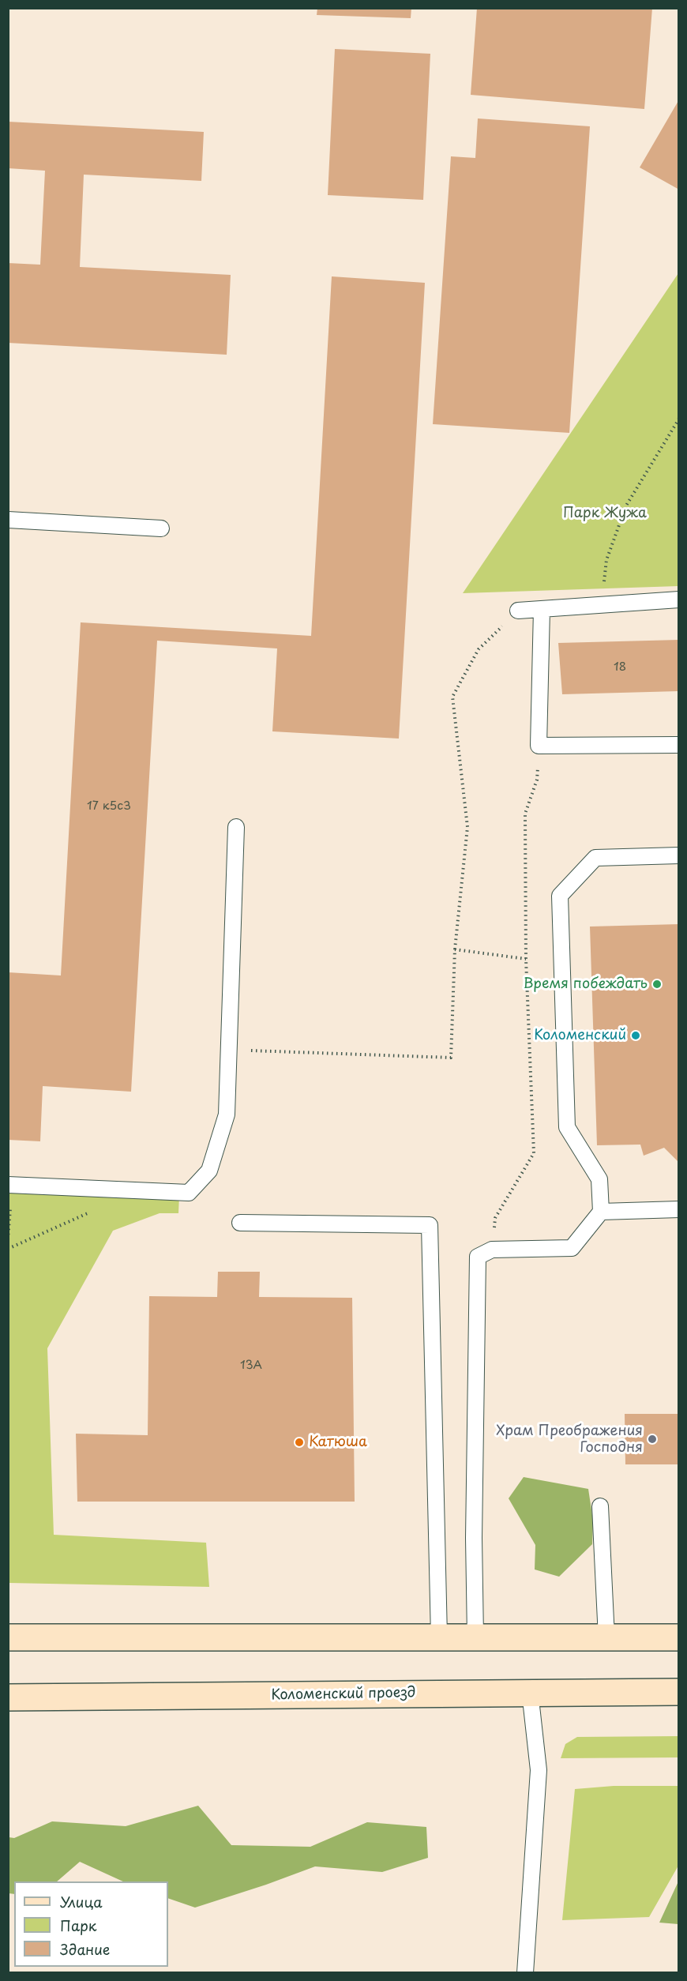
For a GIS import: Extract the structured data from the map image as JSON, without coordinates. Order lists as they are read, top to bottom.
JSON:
{
  "streets": {
    "main road": ["Коломенский проезд"]
  },
  "parks": ["Парк Жужа"],
  "places": [
    "Время побеждать",
    "Коломенский",
    "Храм Преображения Господня",
    "Катюша"
  ],
  "house_numbers": ["18", "17 к5с3", "13А"],
  "legend": ["Улица", "Парк", "Здание"]
}
